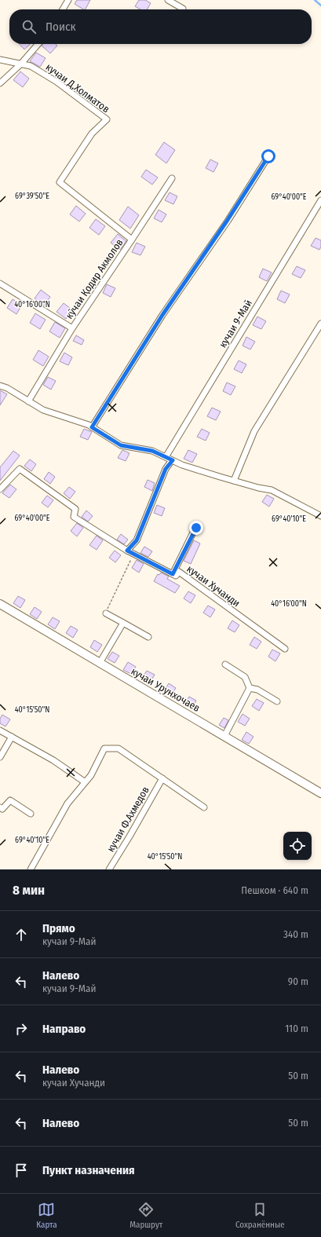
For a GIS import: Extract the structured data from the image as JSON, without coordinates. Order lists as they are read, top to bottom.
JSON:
{
  "streets": {
    "street": [
      "кучаи Д,Холматов",
      "кӯчаи Қодир Акмолов",
      "кучаи 9-Май",
      "кучаи Хучанди",
      "кучаи Урунхочаев",
      "кучаи Ф.Ахмедов"
    ]
  },
  "crossings": [
    ["кучаи Д,Холматов", "кӯчаи Қодир Акмолов"]
  ],
  "page": {
    "search": "Поиск",
    "heading": ["8 мин", "Пешком · 640 m"],
    "list": [
      ["Прямо", "кучаи 9-Май", "340 m"],
      ["Налево", "кучаи 9-Май", "90 m"],
      ["Направо", "110 m"],
      ["Налево", "кучаи Хучанди", "50 m"],
      ["Налево", "50 m"],
      "Пункт назначения"
    ],
    "nav": ["Карта", "Маршрут", "Сохранённые"]
  },
  "coordinates": [
    "69°39'50\"E",
    "69°40'00\"E",
    "40°16'00\"N",
    "69°40'10\"E",
    "40°15'50\"N"
  ]
}
